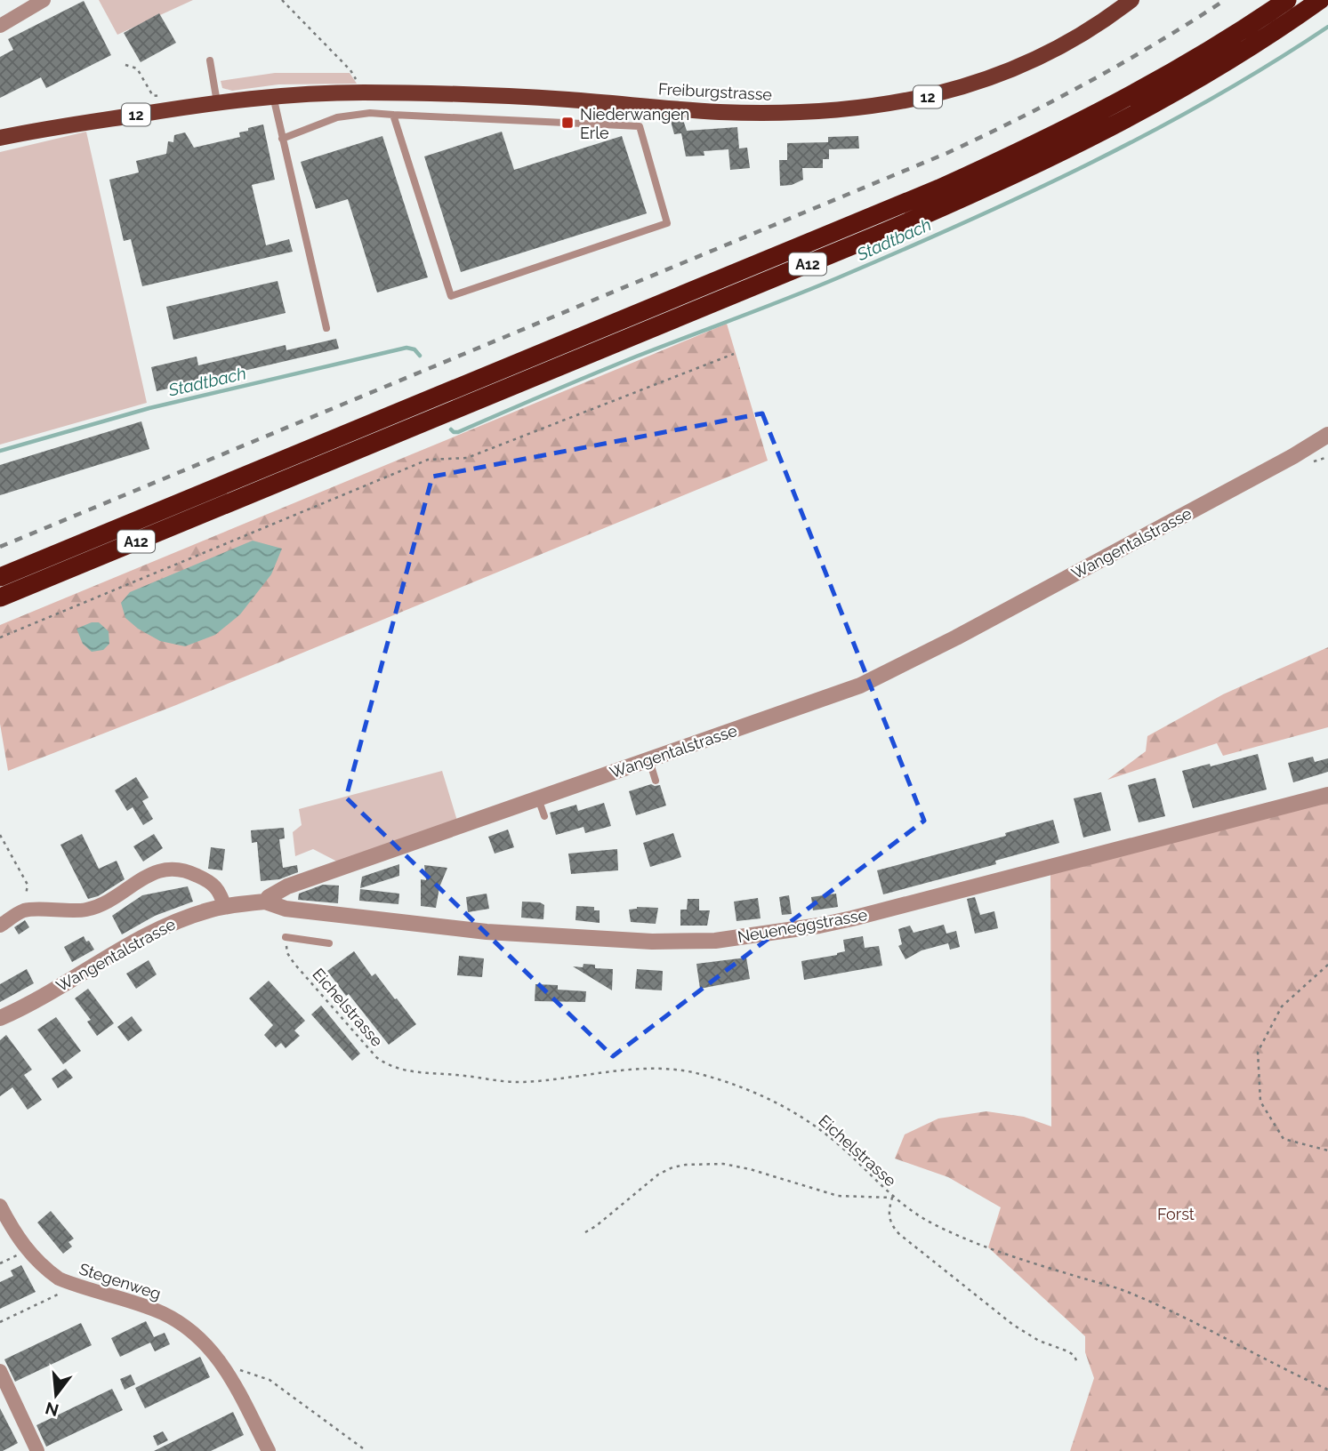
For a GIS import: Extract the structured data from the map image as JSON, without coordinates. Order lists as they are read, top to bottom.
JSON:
{
  "streets": {
    "highway": ["A12"],
    "main road": ["Freiburgstrasse", "12"],
    "street": ["Wangentalstrasse", "Neueneggstrasse", "Stegenweg"],
    "path": ["Eichelstrasse"]
  },
  "crossings": [
    ["Wangentalstrasse", "Neueneggstrasse"]
  ],
  "water": ["Stadtbach"],
  "parks": ["Forst"],
  "places": {
    "transit": ["Niederwangen Erle"]
  },
  "north": "bottom"
}
